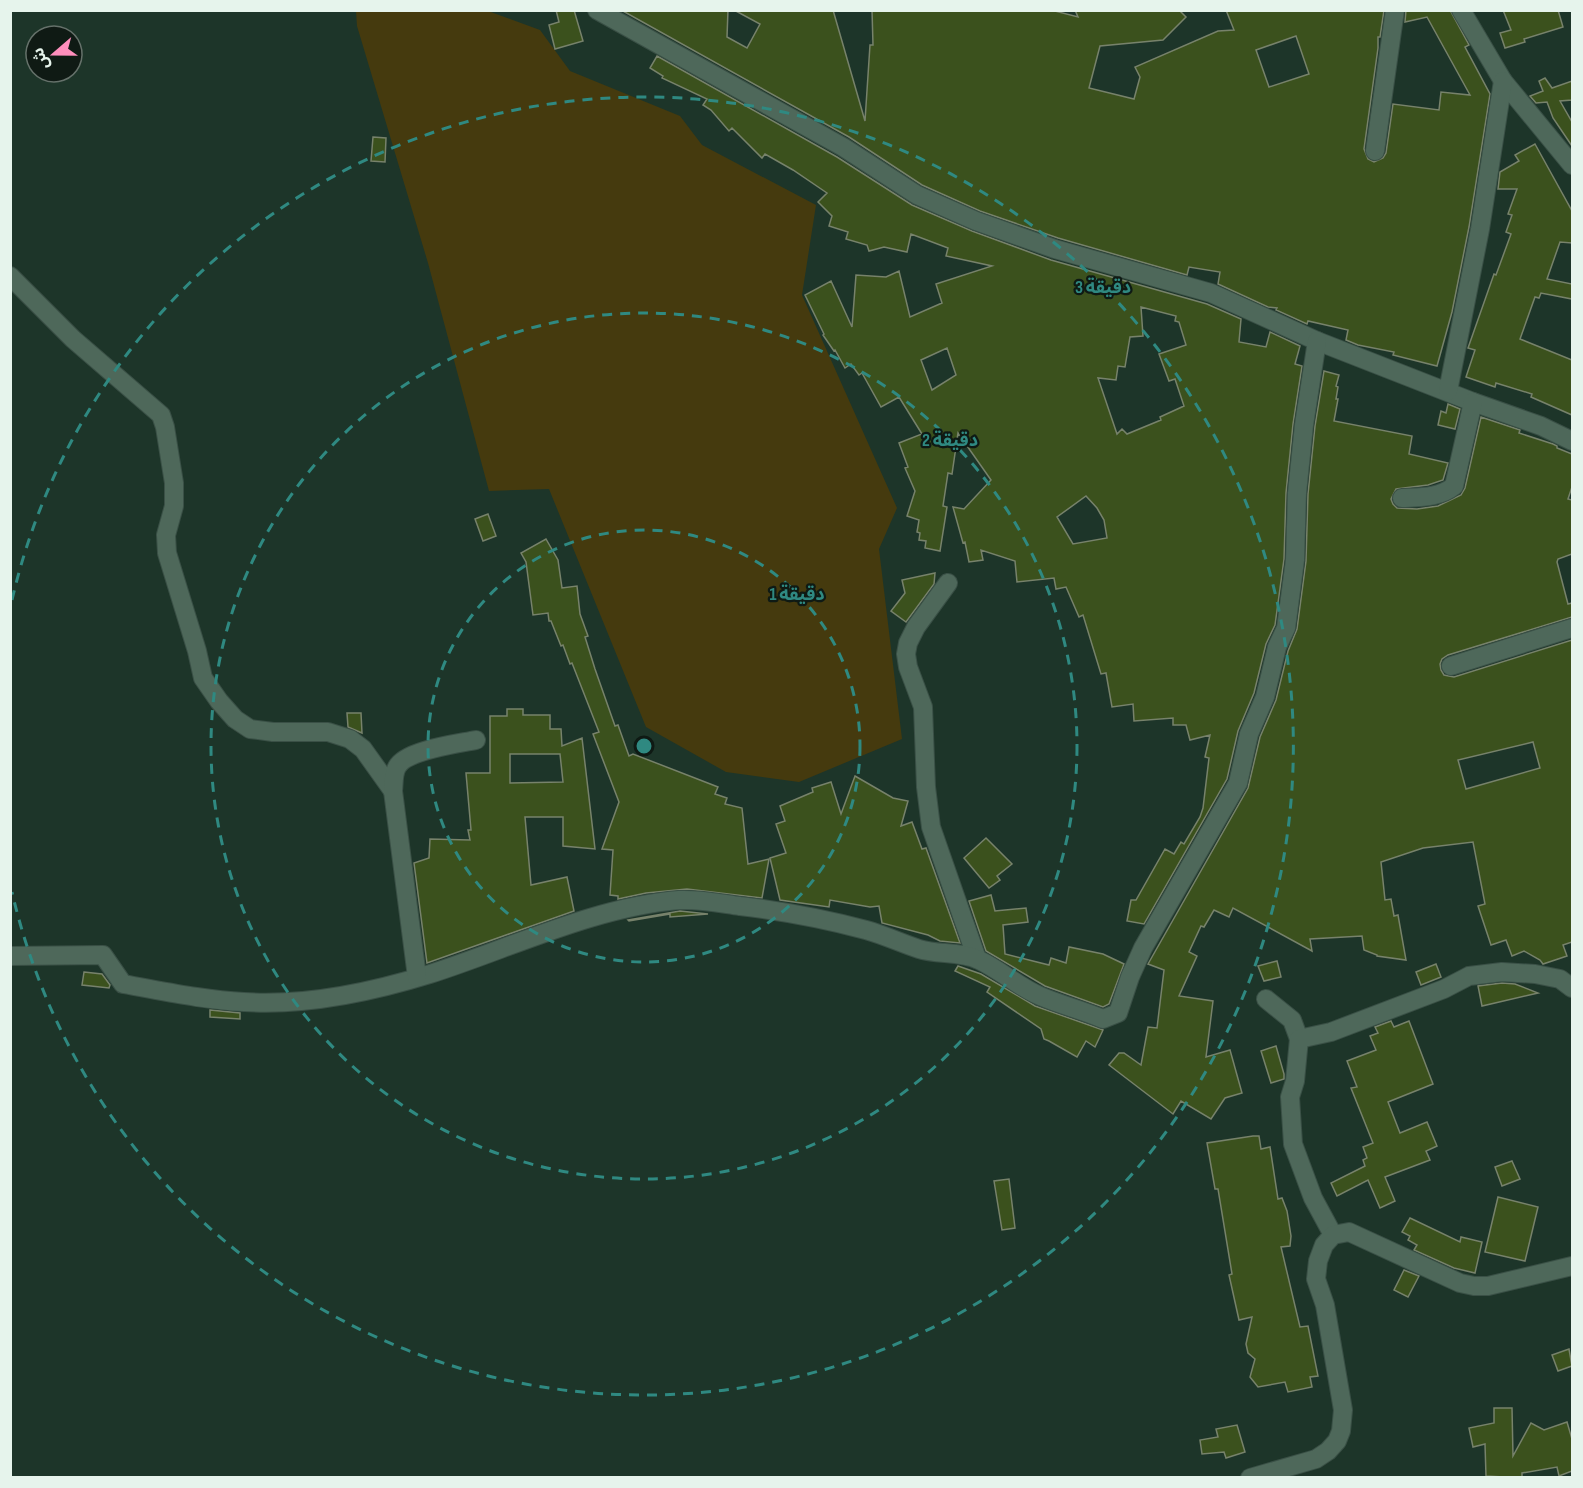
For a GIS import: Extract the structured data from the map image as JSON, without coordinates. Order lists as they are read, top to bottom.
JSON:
{
  "north": "left",
  "rings": ["3 دقيقة", "2 دقيقة", "1 دقيقة"]
}
